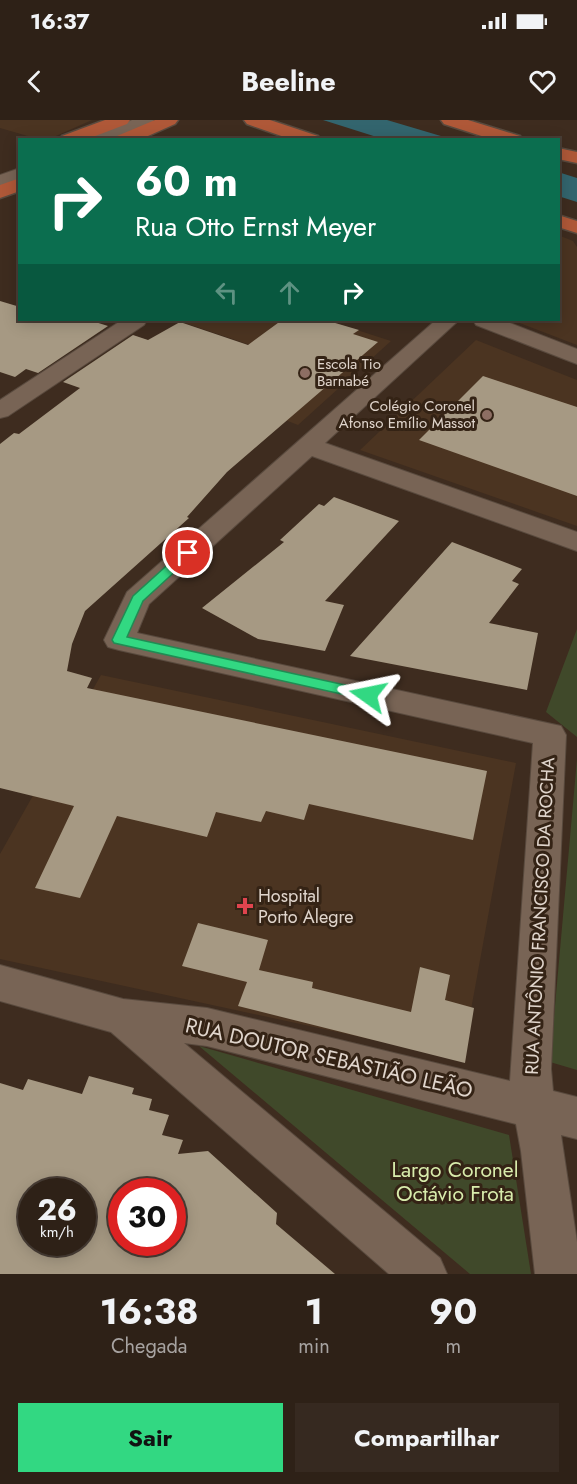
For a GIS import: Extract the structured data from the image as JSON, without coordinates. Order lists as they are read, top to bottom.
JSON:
{
  "streets": {
    "street": ["RUA ANTÔNIO FRANCISCO DA ROCHA", "RUA DOUTOR SEBASTIÃO LEÃO"]
  },
  "crossings": [
    ["RUA ANTÔNIO FRANCISCO DA ROCHA", "RUA DOUTOR SEBASTIÃO LEÃO"]
  ],
  "parks": ["Largo Coronel Octávio Frota"],
  "places": {
    "other": ["Escola Tio Barnabé", "Colégio Coronel Afonso Emílio Massot"],
    "health": ["Hospital Porto Alegre"]
  },
  "page": {
    "status": "16:37",
    "header": "Beeline",
    "turn": ["60 m", "Rua Otto Ernst Meyer"],
    "speed": "26 km/h",
    "limit": "30",
    "eta": [
      "16:38",
      "Chegada",
      "1",
      "min",
      "90",
      "m"
    ],
    "buttons": ["Sair", "Compartilhar"]
  }
}
